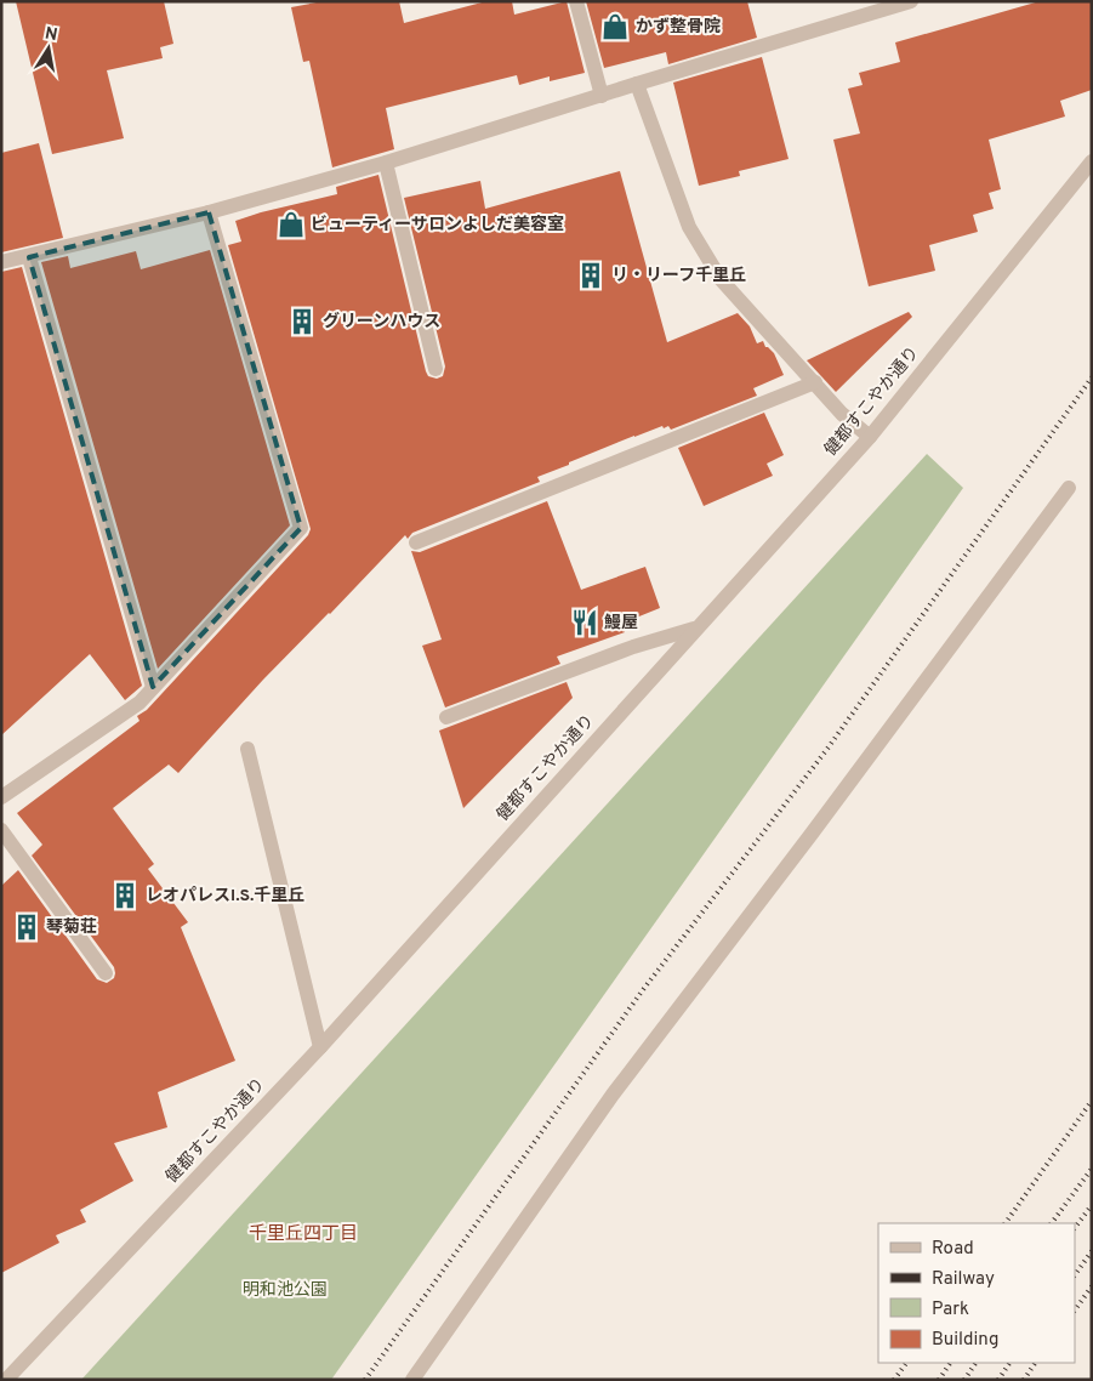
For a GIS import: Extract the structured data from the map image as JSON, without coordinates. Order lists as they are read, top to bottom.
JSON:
{
  "streets": {
    "street": ["健都すこやか通り"]
  },
  "districts": ["千里丘四丁目"],
  "parks": ["明和池公園"],
  "places": {
    "shop": ["かず整骨院", "ビューティーサロンよしだ美容室"],
    "building": [
      "リ・リーフ千里丘",
      "グリーンハウス",
      "レオパレスI.S.千里丘",
      "琴菊荘"
    ],
    "restaurant": ["鰻屋"]
  },
  "legend": [
    "Road",
    "Railway",
    "Park",
    "Building"
  ],
  "north": "top"
}
